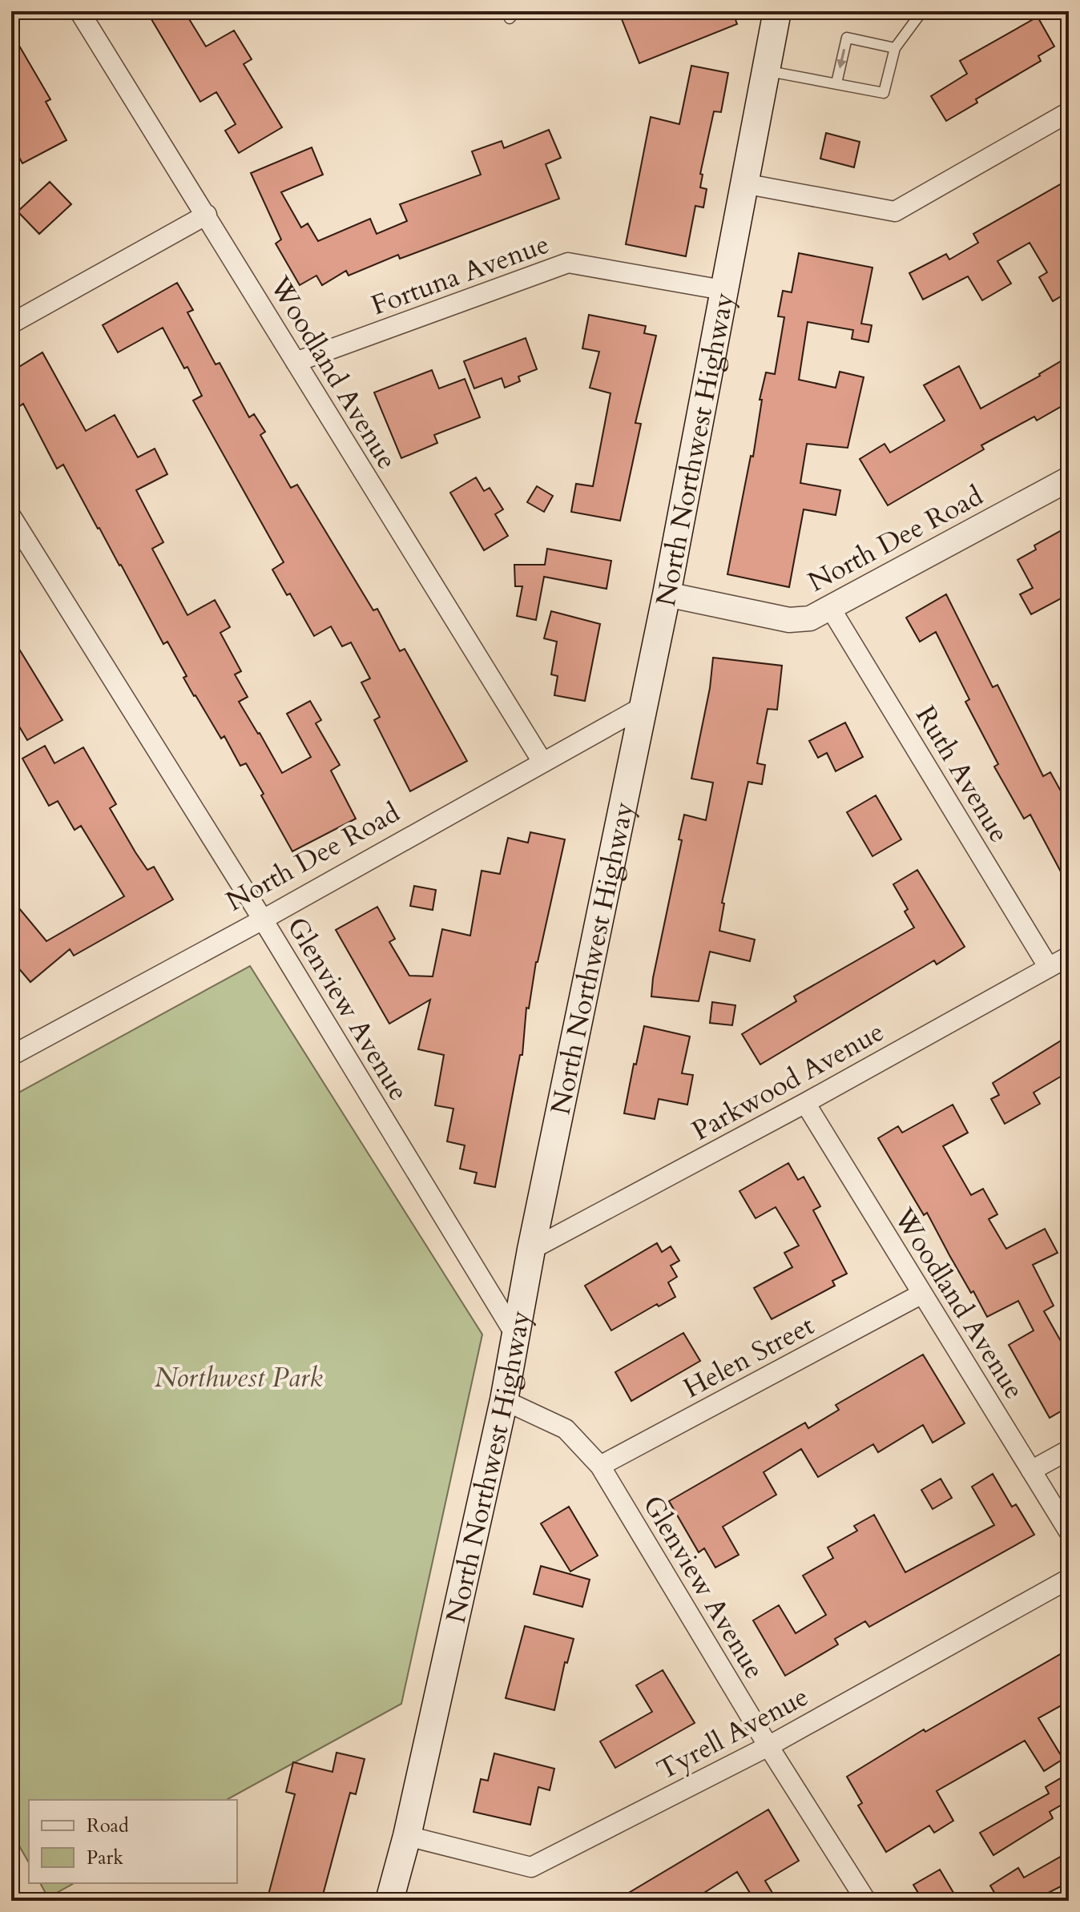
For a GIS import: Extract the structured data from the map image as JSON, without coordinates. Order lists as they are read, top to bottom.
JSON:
{
  "streets": {
    "main road": ["North Northwest Highway"],
    "street": [
      "Fortuna Avenue",
      "Woodland Avenue",
      "North Dee Road",
      "Ruth Avenue",
      "Glenview Avenue",
      "Parkwood Avenue",
      "Helen Street",
      "Tyrell Avenue"
    ]
  },
  "crossings": [
    ["Fortuna Avenue", "Woodland Avenue"],
    ["Fortuna Avenue", "North Northwest Highway"],
    ["Woodland Avenue", "North Dee Road"],
    ["Woodland Avenue", "Parkwood Avenue"],
    ["Woodland Avenue", "Helen Street"],
    ["North Northwest Highway", "North Dee Road"],
    ["North Northwest Highway", "Glenview Avenue"],
    ["North Northwest Highway", "Parkwood Avenue"],
    ["North Northwest Highway", "Tyrell Avenue"],
    ["North Dee Road", "Ruth Avenue"],
    ["North Dee Road", "Glenview Avenue"],
    ["Ruth Avenue", "Parkwood Avenue"],
    ["Glenview Avenue", "Helen Street"],
    ["Glenview Avenue", "Tyrell Avenue"]
  ],
  "parks": ["Northwest Park"],
  "legend": ["Road", "Park"]
}
